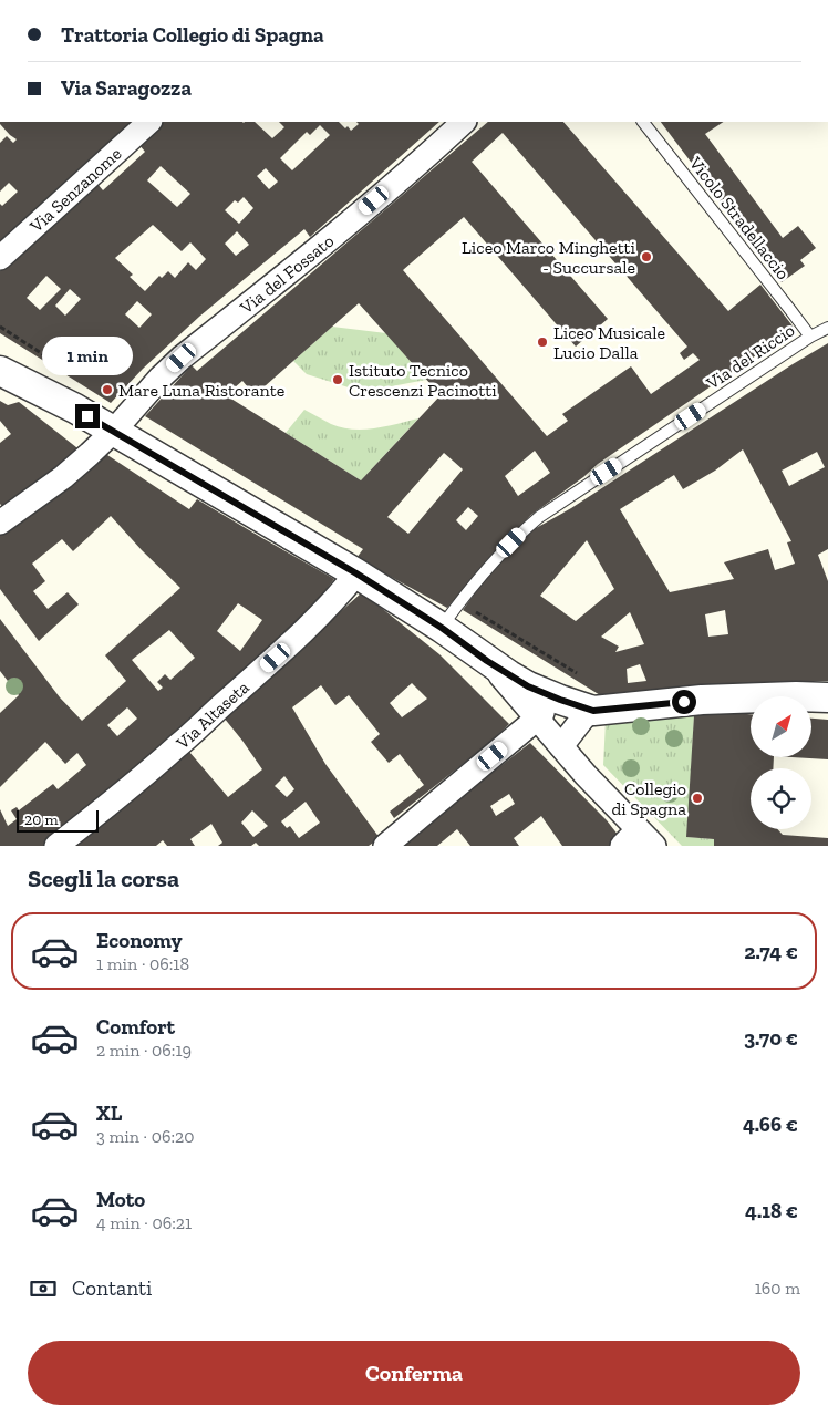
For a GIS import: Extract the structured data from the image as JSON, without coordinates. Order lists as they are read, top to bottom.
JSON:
{
  "streets": {
    "street": ["Via Senzanome", "Via del Fossato", "Via Altaseta"],
    "lane": ["Vicolo Stradellaccio", "Via del Riccio"]
  },
  "crossings": [
    ["Vicolo Stradellaccio", "Via del Riccio"]
  ],
  "places": [
    "Liceo Marco Minghetti - Succursale",
    "Liceo Musicale Lucio Dalla",
    "Istituto Tecnico Crescenzi Pacinotti",
    "Mare Luna Ristorante",
    "Collegio di Spagna"
  ],
  "scale_bar": "20 m",
  "north": "top right",
  "page": {
    "banner": ["Trattoria Collegio di Spagna", "Via Saragozza"],
    "bubble": "1 min",
    "scale": "20 m",
    "heading": "Scegli la corsa",
    "list": [
      {
        "name": "Economy",
        "note": "1 min · 06:18",
        "value": "2.74 €"
      },
      {
        "name": "Comfort",
        "note": "2 min · 06:19",
        "value": "3.70 €"
      },
      {
        "name": "XL",
        "note": "3 min · 06:20",
        "value": "4.66 €"
      },
      {
        "name": "Moto",
        "note": "4 min · 06:21",
        "value": "4.18 €"
      }
    ],
    "pay": ["Contanti", "160 m"],
    "buttons": "Conferma"
  }
}
